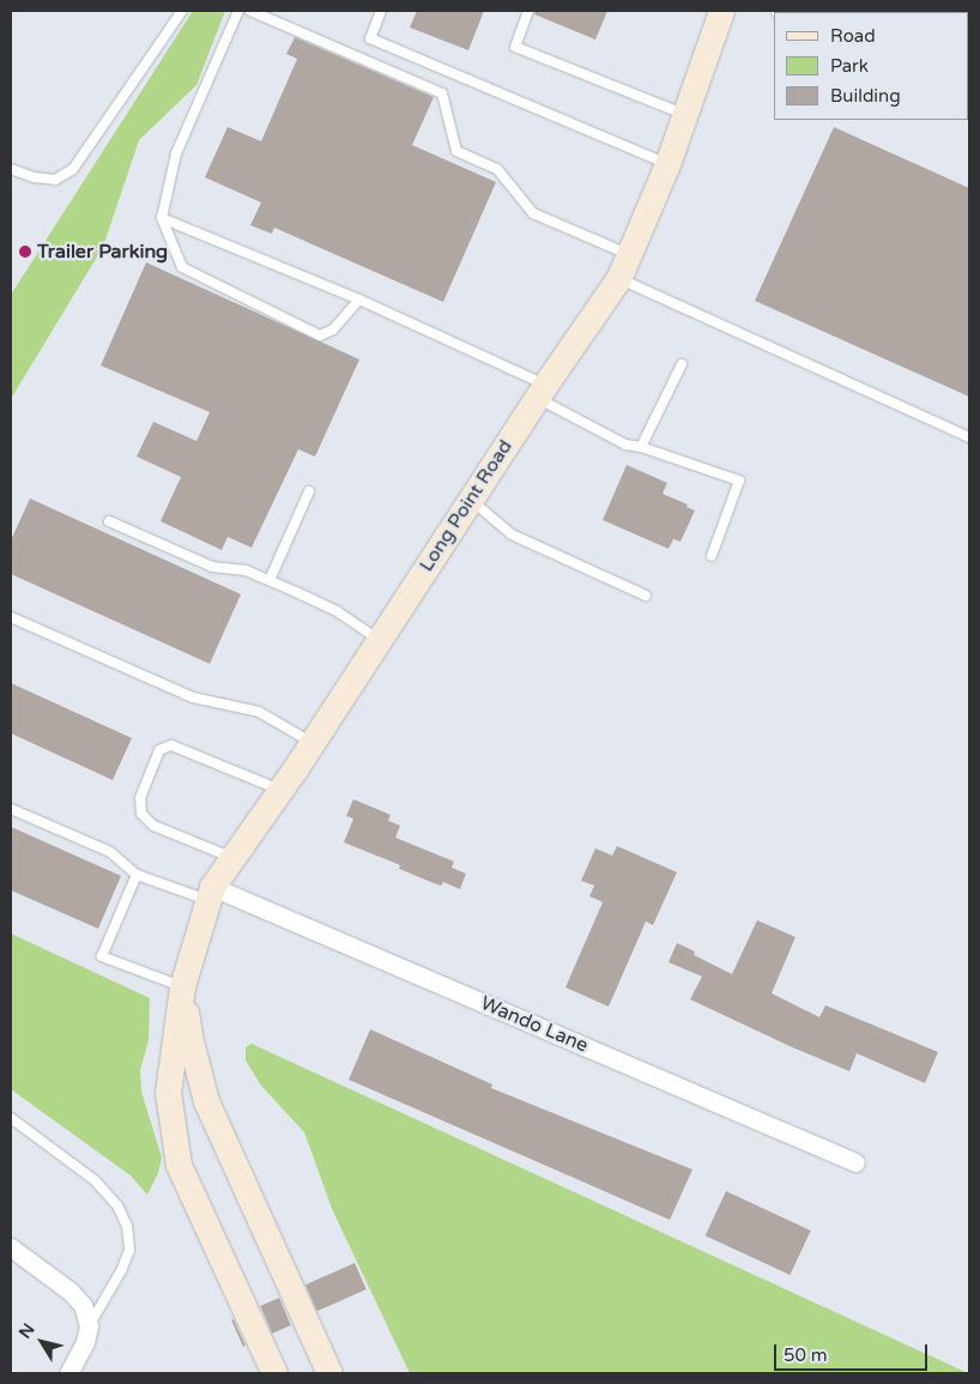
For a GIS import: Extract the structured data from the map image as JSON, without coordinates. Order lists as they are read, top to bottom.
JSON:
{
  "streets": {
    "main road": ["Long Point Road"],
    "street": ["Wando Lane"]
  },
  "crossings": [
    ["Long Point Road", "Wando Lane"]
  ],
  "places": ["Trailer Parking"],
  "legend": ["Road", "Park", "Building"],
  "scale_bar": "50 m",
  "north": "top left"
}
